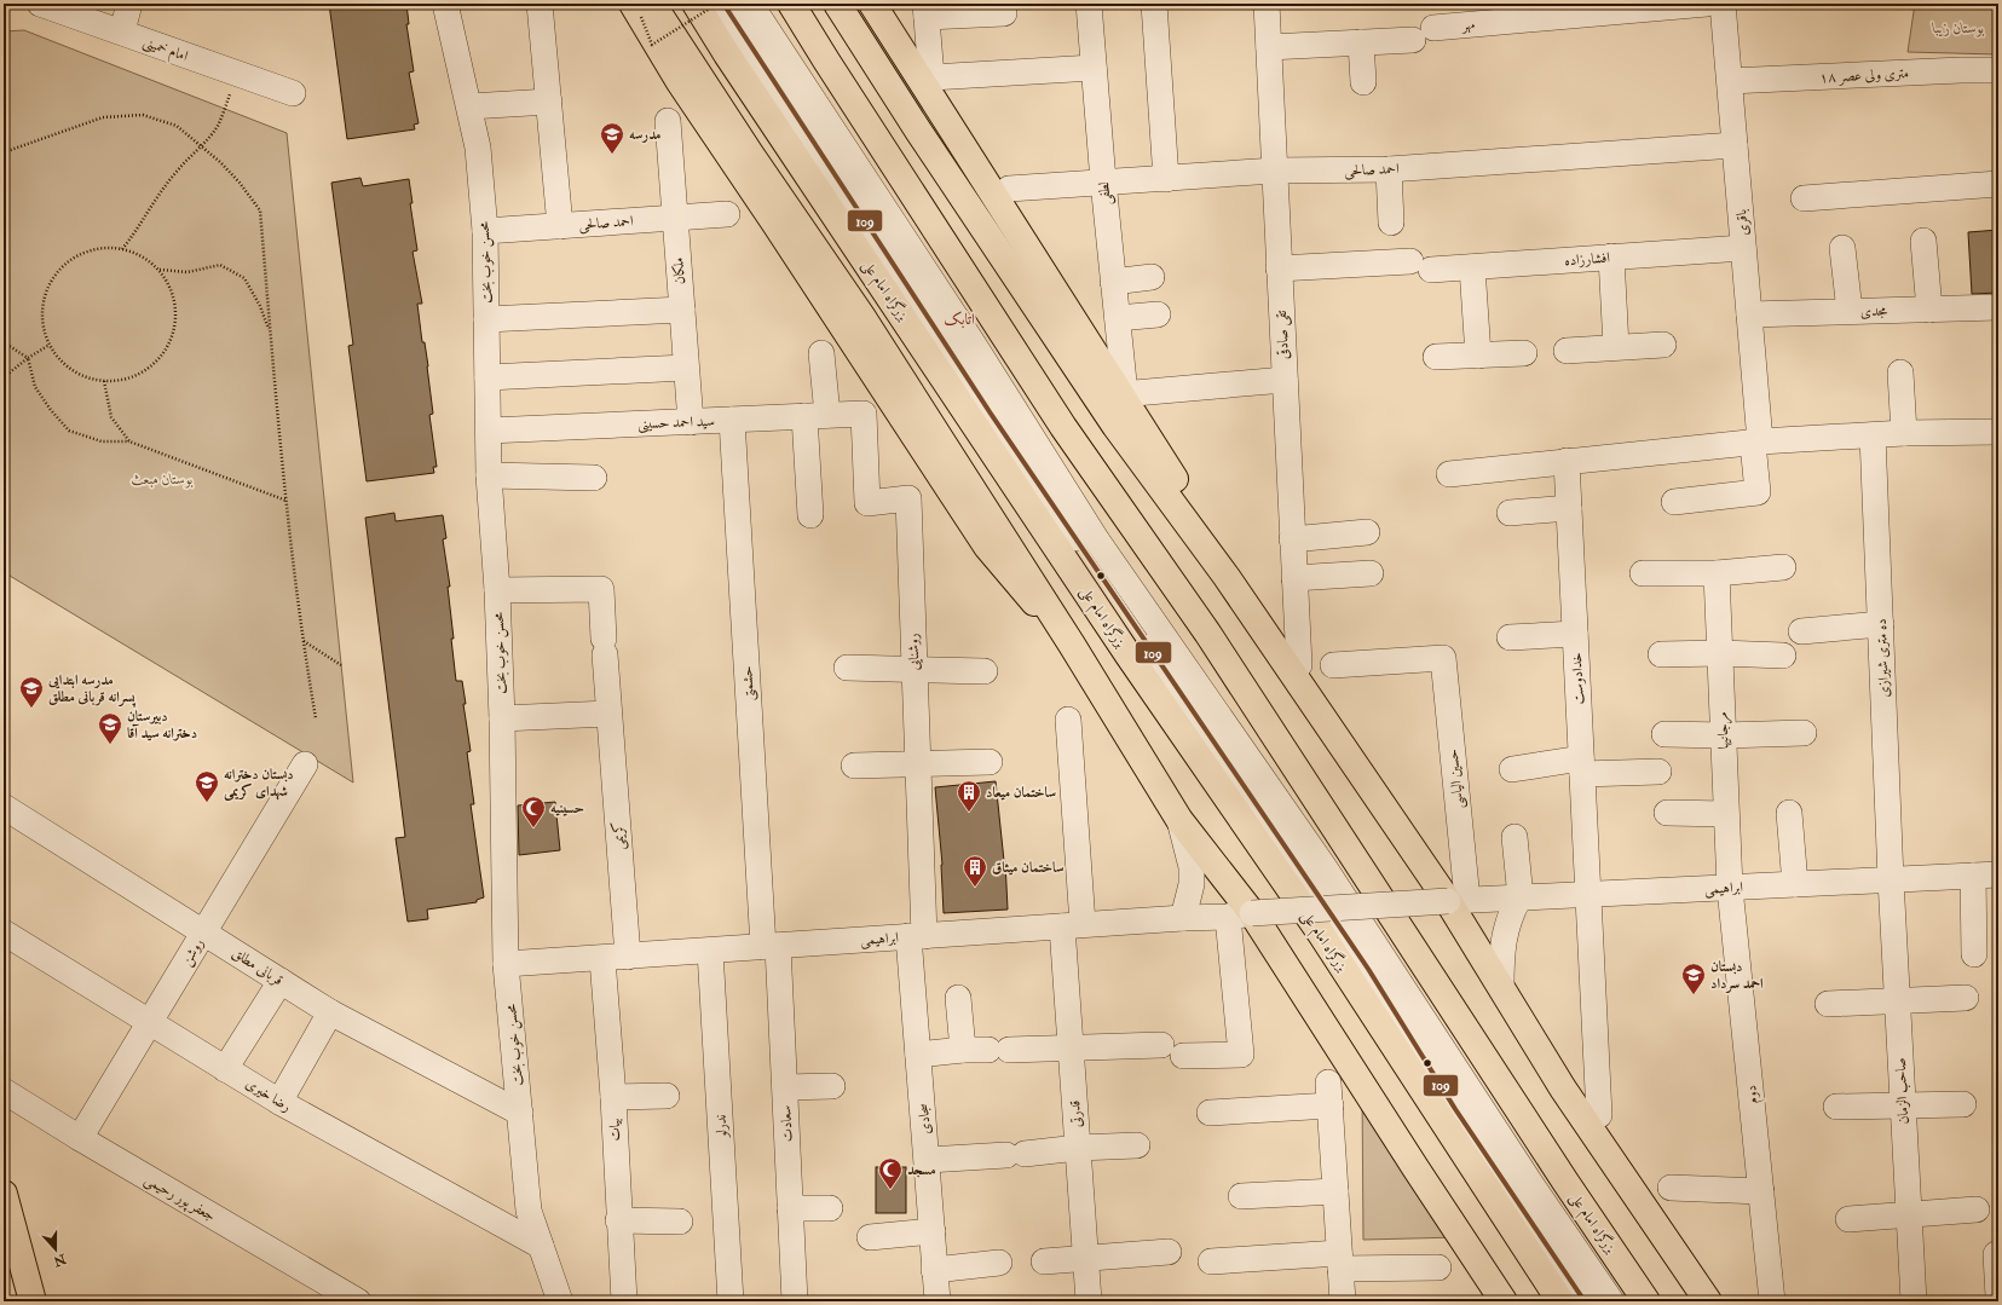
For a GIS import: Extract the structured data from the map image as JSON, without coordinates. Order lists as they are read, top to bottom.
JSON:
{
  "streets": {
    "main road": ["بزرگراه امام علی"],
    "street": [
      "مهر",
      "امام خمینی",
      "۱۸ متری ولی عصر",
      "احمد صالحی",
      "لطفی",
      "باقری",
      "افشارزاده",
      "محسن خوب بخت",
      "ملکان",
      "مجدی",
      "تقی صادقی",
      "سید احمد حسینی",
      "روشنایی",
      "ده متری شیرازی",
      "خدادوست",
      "حشمتی",
      "مرجانیها",
      "حسین الیاسی",
      "کریمی",
      "ابراهیمی",
      "روشن",
      "قربانی مطلق",
      "صاحب الزمان",
      "رضا خیری",
      "دوم",
      "قدرتی",
      "سجادی",
      "سعادت",
      "ندرلو",
      "بیات",
      "جعفر پور رحیمی"
    ]
  },
  "crossings": [
    ["مهر", "تقی صادقی"],
    ["۱۸ متری ولی عصر", "باقری"],
    ["احمد صالحی", "لطفی"],
    ["احمد صالحی", "باقری"],
    ["احمد صالحی", "محسن خوب بخت"],
    ["احمد صالحی", "ملکان"],
    ["احمد صالحی", "تقی صادقی"],
    ["لطفی", "تقی صادقی"],
    ["باقری", "افشارزاده"],
    ["باقری", "مجدی"],
    ["افشارزاده", "تقی صادقی"],
    ["محسن خوب بخت", "سید احمد حسینی"],
    ["محسن خوب بخت", "کریمی"],
    ["محسن خوب بخت", "ابراهیمی"],
    ["محسن خوب بخت", "قربانی مطلق"],
    ["محسن خوب بخت", "رضا خیری"],
    ["ملکان", "سید احمد حسینی"],
    ["سید احمد حسینی", "روشنایی"],
    ["سید احمد حسینی", "حشمتی"],
    ["روشنایی", "ابراهیمی"],
    ["روشنایی", "سجادی"],
    ["ده متری شیرازی", "ابراهیمی"],
    ["ده متری شیرازی", "صاحب الزمان"],
    ["خدادوست", "ابراهیمی"],
    ["حشمتی", "ابراهیمی"],
    ["حشمتی", "سعادت"],
    ["مرجانیها", "ابراهیمی"],
    ["مرجانیها", "دوم"],
    ["حسین الیاسی", "ابراهیمی"],
    ["کریمی", "ابراهیمی"],
    ["ابراهیمی", "صاحب الزمان"],
    ["ابراهیمی", "دوم"],
    ["ابراهیمی", "قدرتی"],
    ["ابراهیمی", "سجادی"],
    ["ابراهیمی", "سعادت"],
    ["ابراهیمی", "ندرلو"],
    ["ابراهیمی", "بیات"],
    ["روشن", "قربانی مطلق"],
    ["روشن", "رضا خیری"],
    ["روشن", "جعفر پور رحیمی"]
  ],
  "districts": ["اتابک"],
  "parks": ["بوستان زیبا", "بوستان مبعث"],
  "places": {
    "school or university": [
      "مدرسه",
      "مدرسه ابتدایی پسرانه قربانی مطلق",
      "دبیرستان دخترانه سید آقا",
      "دبستان دخترانه شهدای کریمی",
      "دبستان احمد سرداد"
    ],
    "building": ["ساختمان میعاد", "ساختمان میثاق"],
    "mosque": ["حسینیه", "مسجد"]
  },
  "lines": ["transit line 109"],
  "north": "bottom"
}
